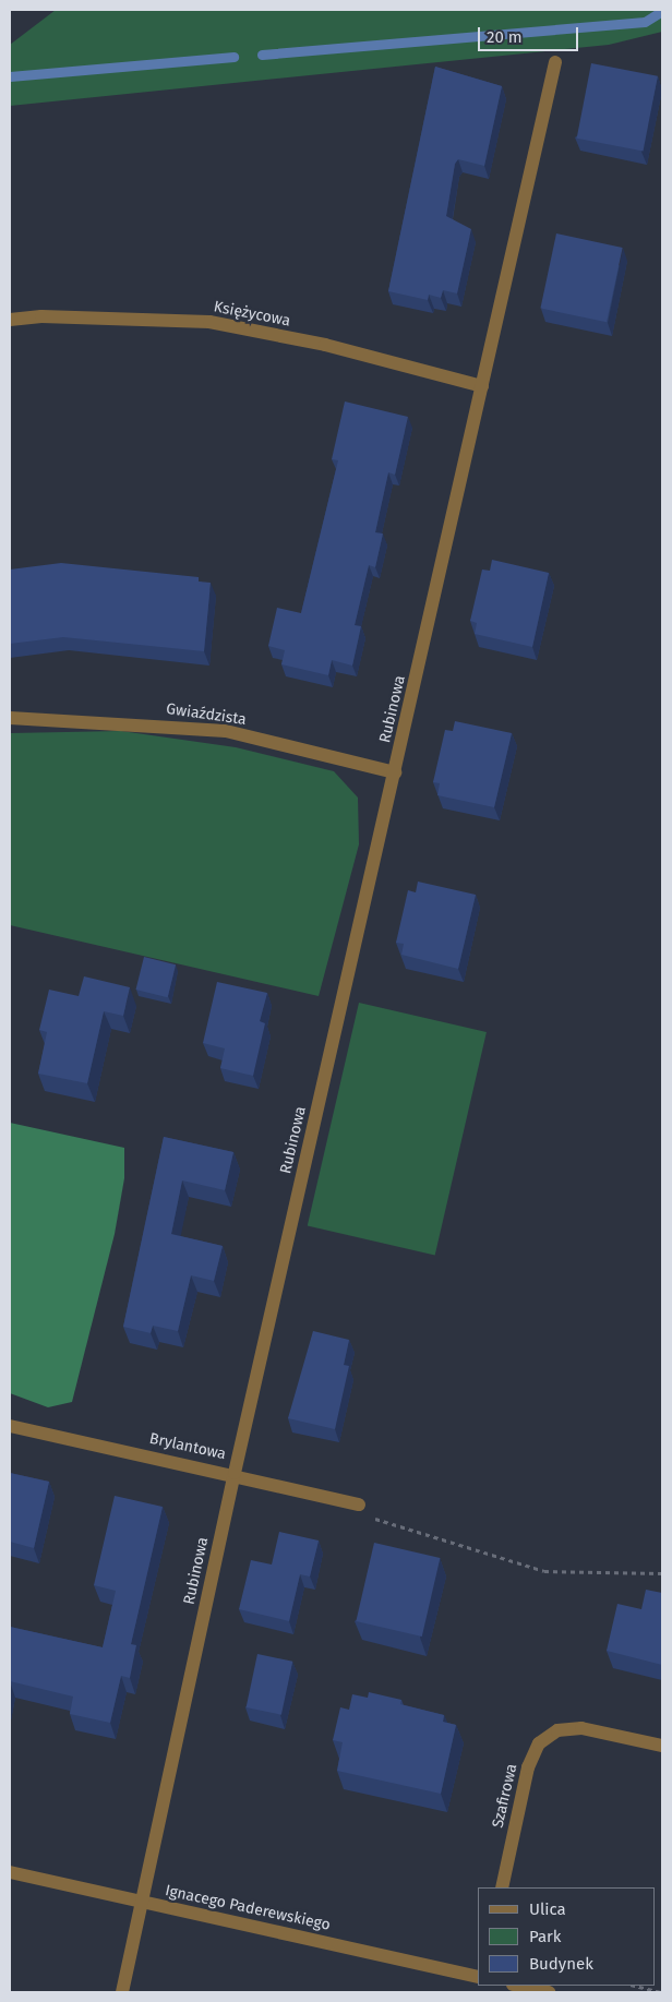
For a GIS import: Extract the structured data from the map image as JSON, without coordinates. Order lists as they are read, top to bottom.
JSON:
{
  "streets": {
    "street": [
      "Księżycowa",
      "Rubinowa",
      "Gwiaździsta",
      "Brylantowa",
      "Szafirowa",
      "Ignacego Paderewskiego"
    ]
  },
  "crossings": [
    ["Księżycowa", "Rubinowa"],
    ["Rubinowa", "Gwiaździsta"],
    ["Rubinowa", "Brylantowa"],
    ["Rubinowa", "Ignacego Paderewskiego"]
  ],
  "legend": ["Ulica", "Park", "Budynek"],
  "scale_bar": "20 m"
}
